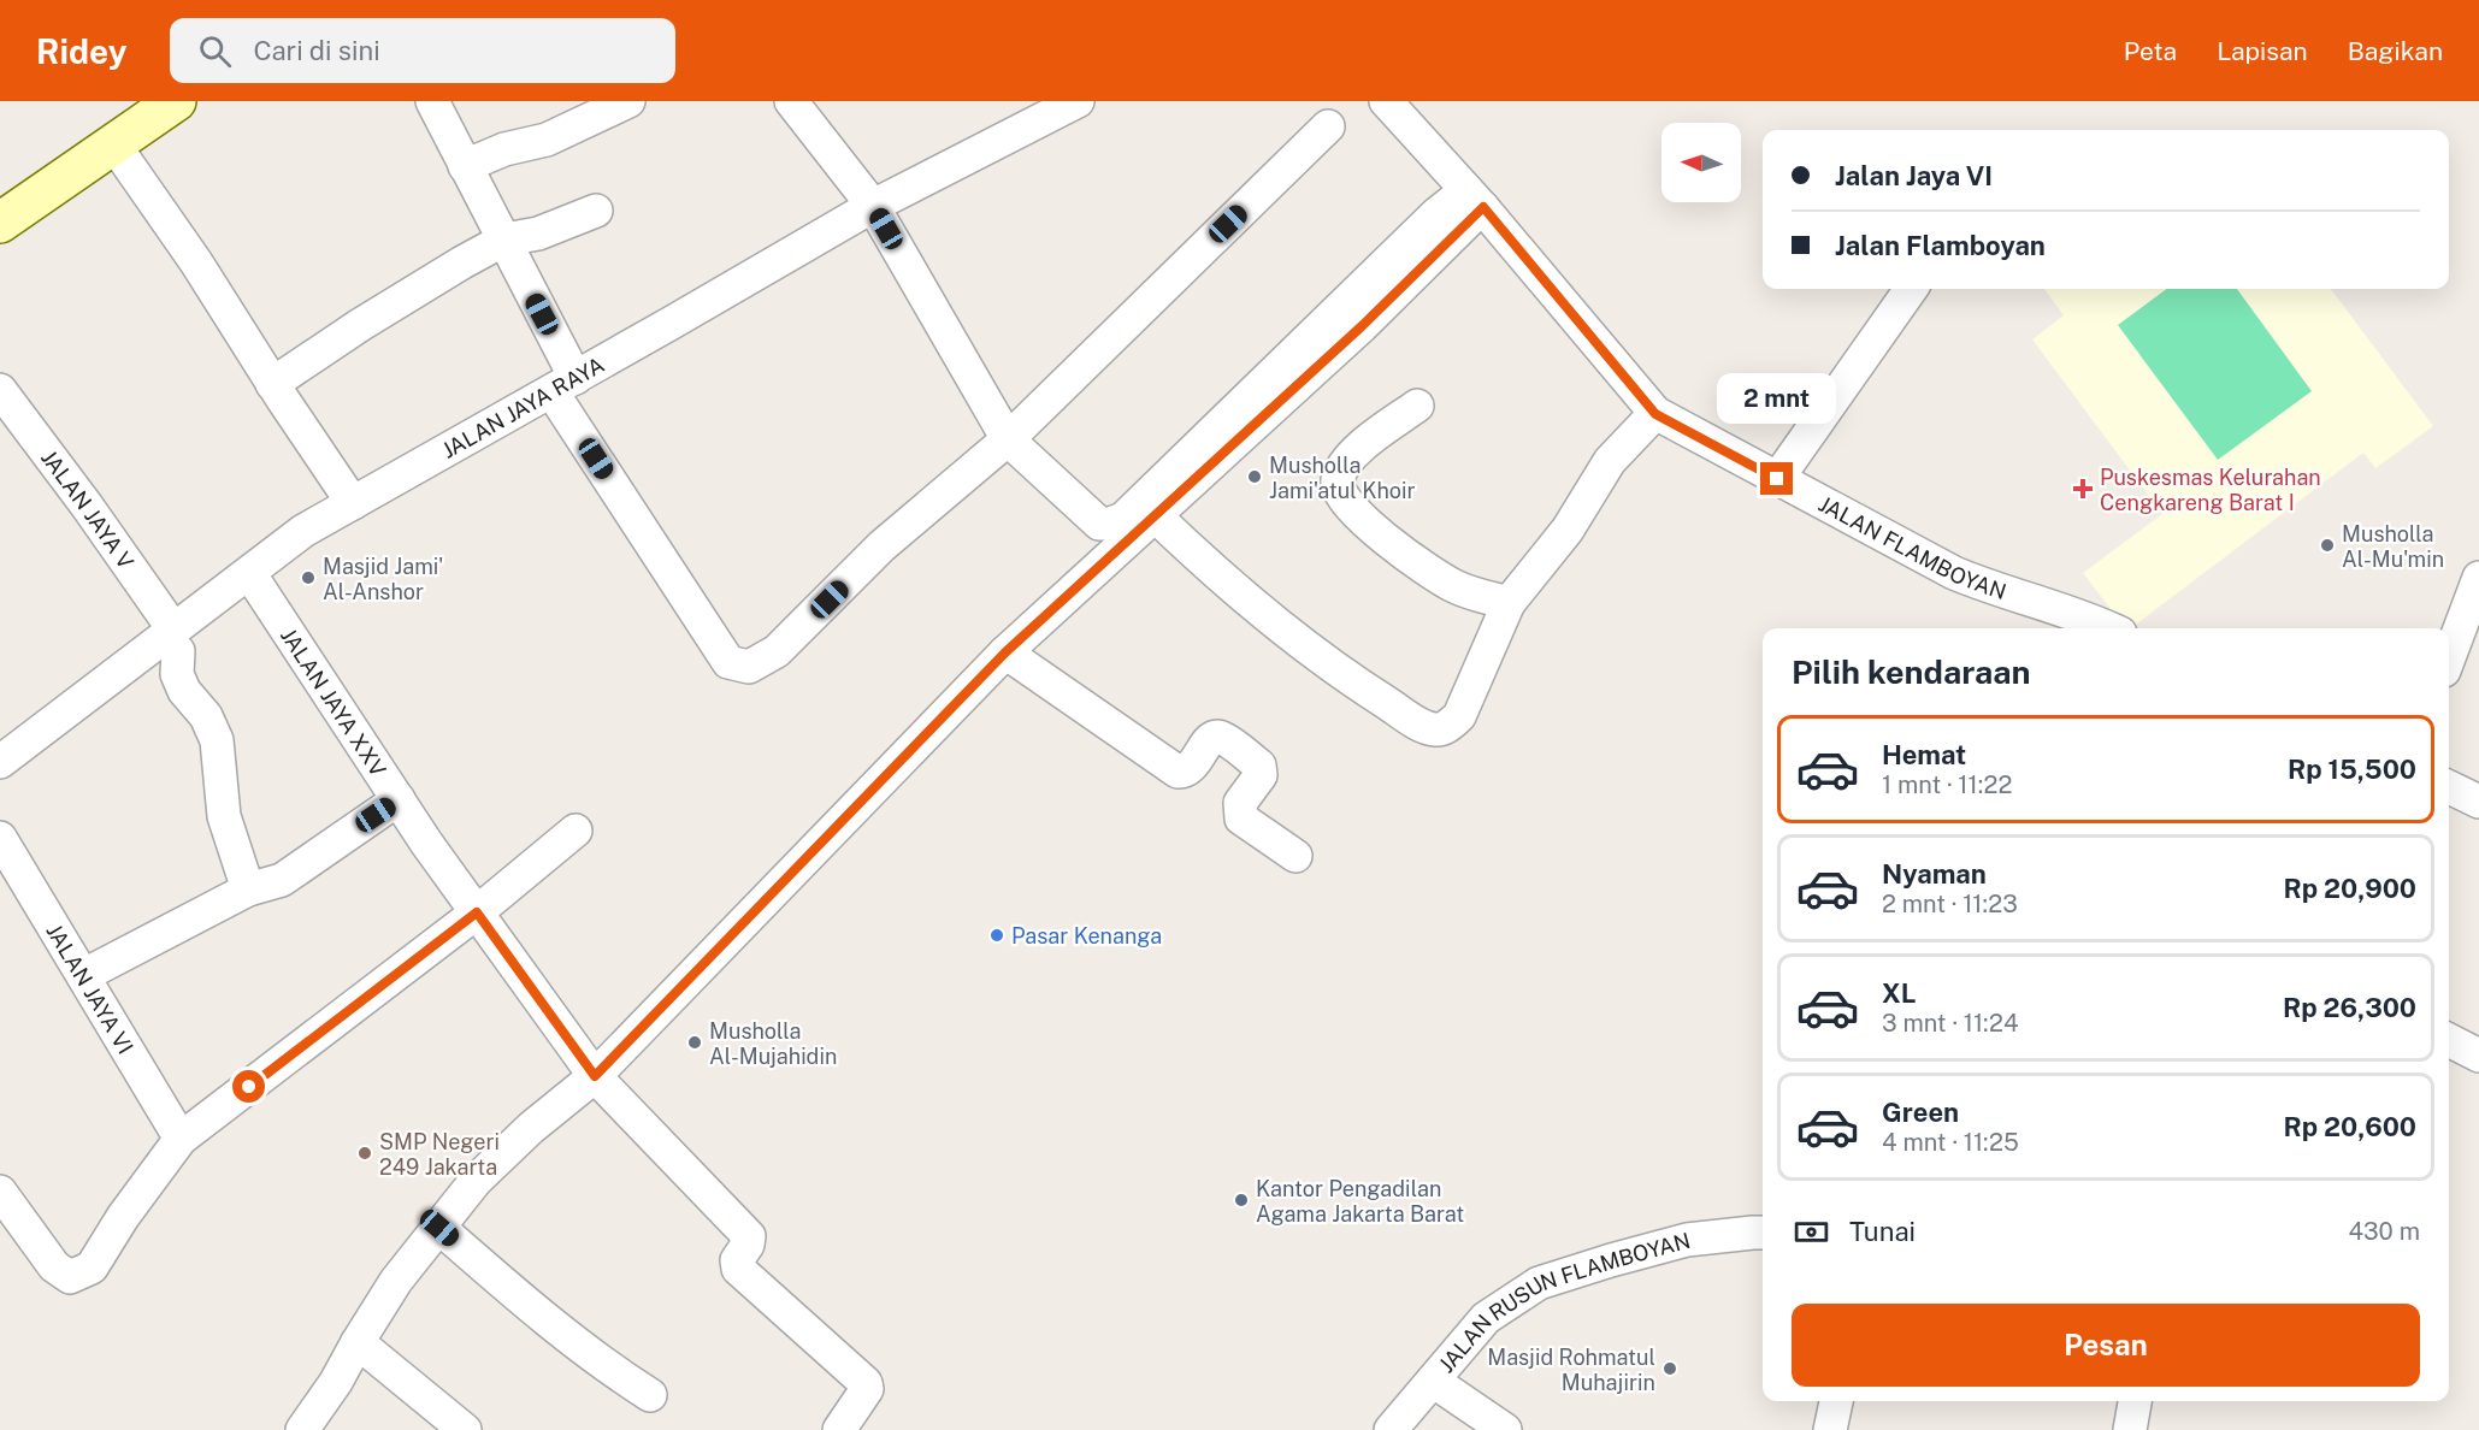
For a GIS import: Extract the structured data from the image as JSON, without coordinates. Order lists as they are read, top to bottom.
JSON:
{
  "streets": {
    "street": [
      "JALAN JAYA RAYA",
      "JALAN JAYA V",
      "JALAN FLAMBOYAN",
      "JALAN JAYA XXV",
      "JALAN JAYA VI",
      "JALAN RUSUN FLAMBOYAN"
    ]
  },
  "crossings": [
    ["JALAN JAYA RAYA", "JALAN JAYA V"],
    ["JALAN JAYA RAYA", "JALAN JAYA XXV"]
  ],
  "places": {
    "other": [
      "Musholla Jami'atul Khoir",
      "Musholla Al-Mu'min",
      "Masjid Jami' Al-Anshor",
      "Pasar Kenanga",
      "Musholla Al-Mujahidin",
      "SMP Negeri 249 Jakarta",
      "Kantor Pengadilan Agama Jakarta Barat",
      "Masjid Rohmatul Muhajirin"
    ],
    "health": ["Puskesmas Kelurahan Cengkareng Barat I"]
  },
  "north": "left",
  "page": {
    "header": "Ridey",
    "search": "Cari di sini",
    "nav": ["Peta", "Lapisan", "Bagikan"],
    "banner": ["Jalan Jaya VI", "Jalan Flamboyan"],
    "bubble": "2 mnt",
    "heading": "Pilih kendaraan",
    "list": [
      {
        "name": "Hemat",
        "note": "1 mnt · 11:22",
        "value": "Rp 15,500"
      },
      {
        "name": "Nyaman",
        "note": "2 mnt · 11:23",
        "value": "Rp 20,900"
      },
      {
        "name": "XL",
        "note": "3 mnt · 11:24",
        "value": "Rp 26,300"
      },
      {
        "name": "Green",
        "note": "4 mnt · 11:25",
        "value": "Rp 20,600"
      }
    ],
    "pay": ["Tunai", "430 m"],
    "buttons": "Pesan"
  }
}
